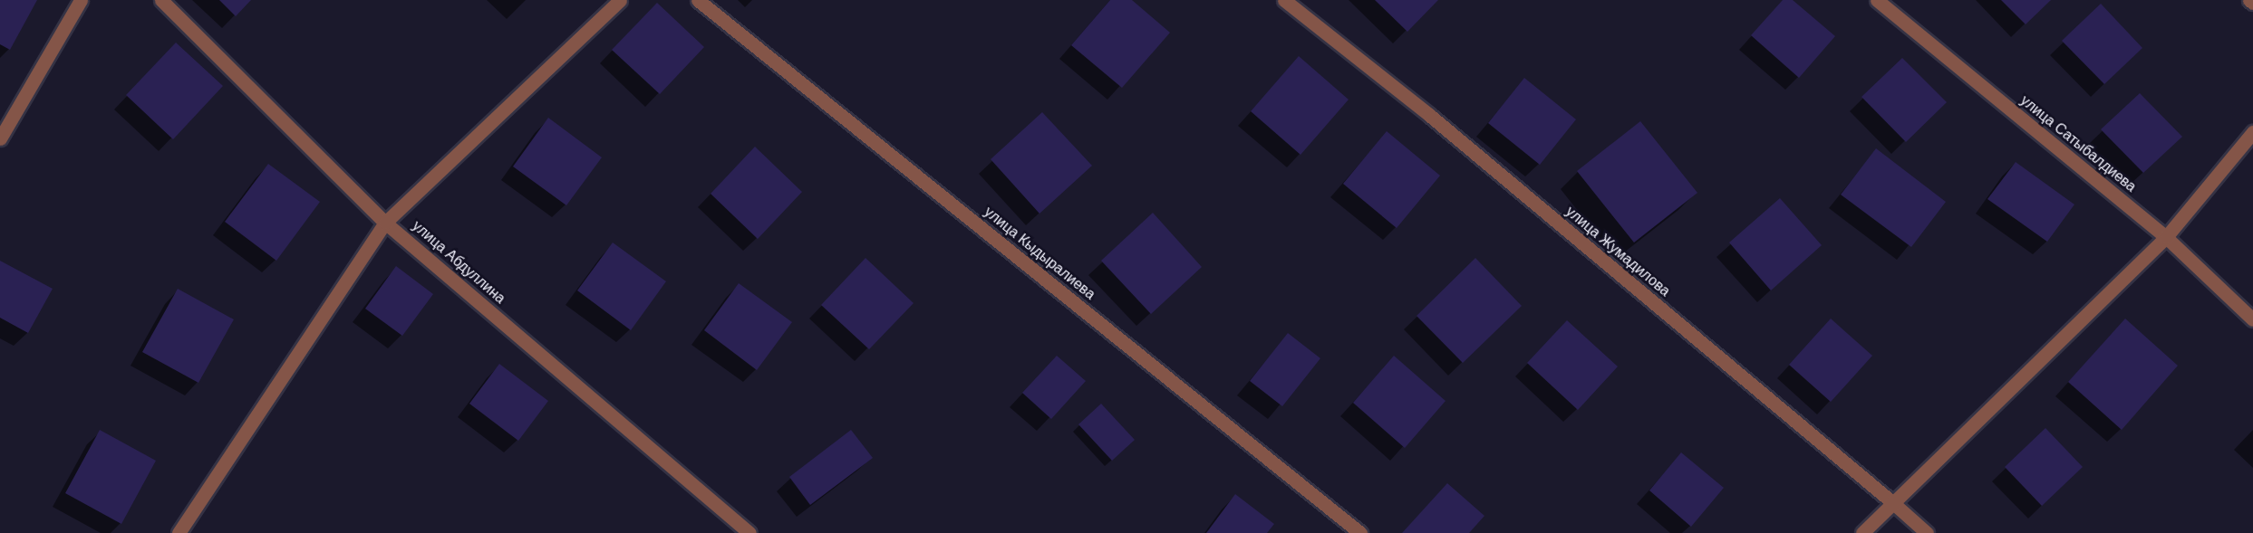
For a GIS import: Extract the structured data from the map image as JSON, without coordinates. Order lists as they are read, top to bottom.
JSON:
{
  "streets": {
    "street": [
      "улица Сатыбалдиева",
      "улица Жумадилова",
      "улица Кыдыралиева",
      "улица Абдуллина"
    ]
  }
}
